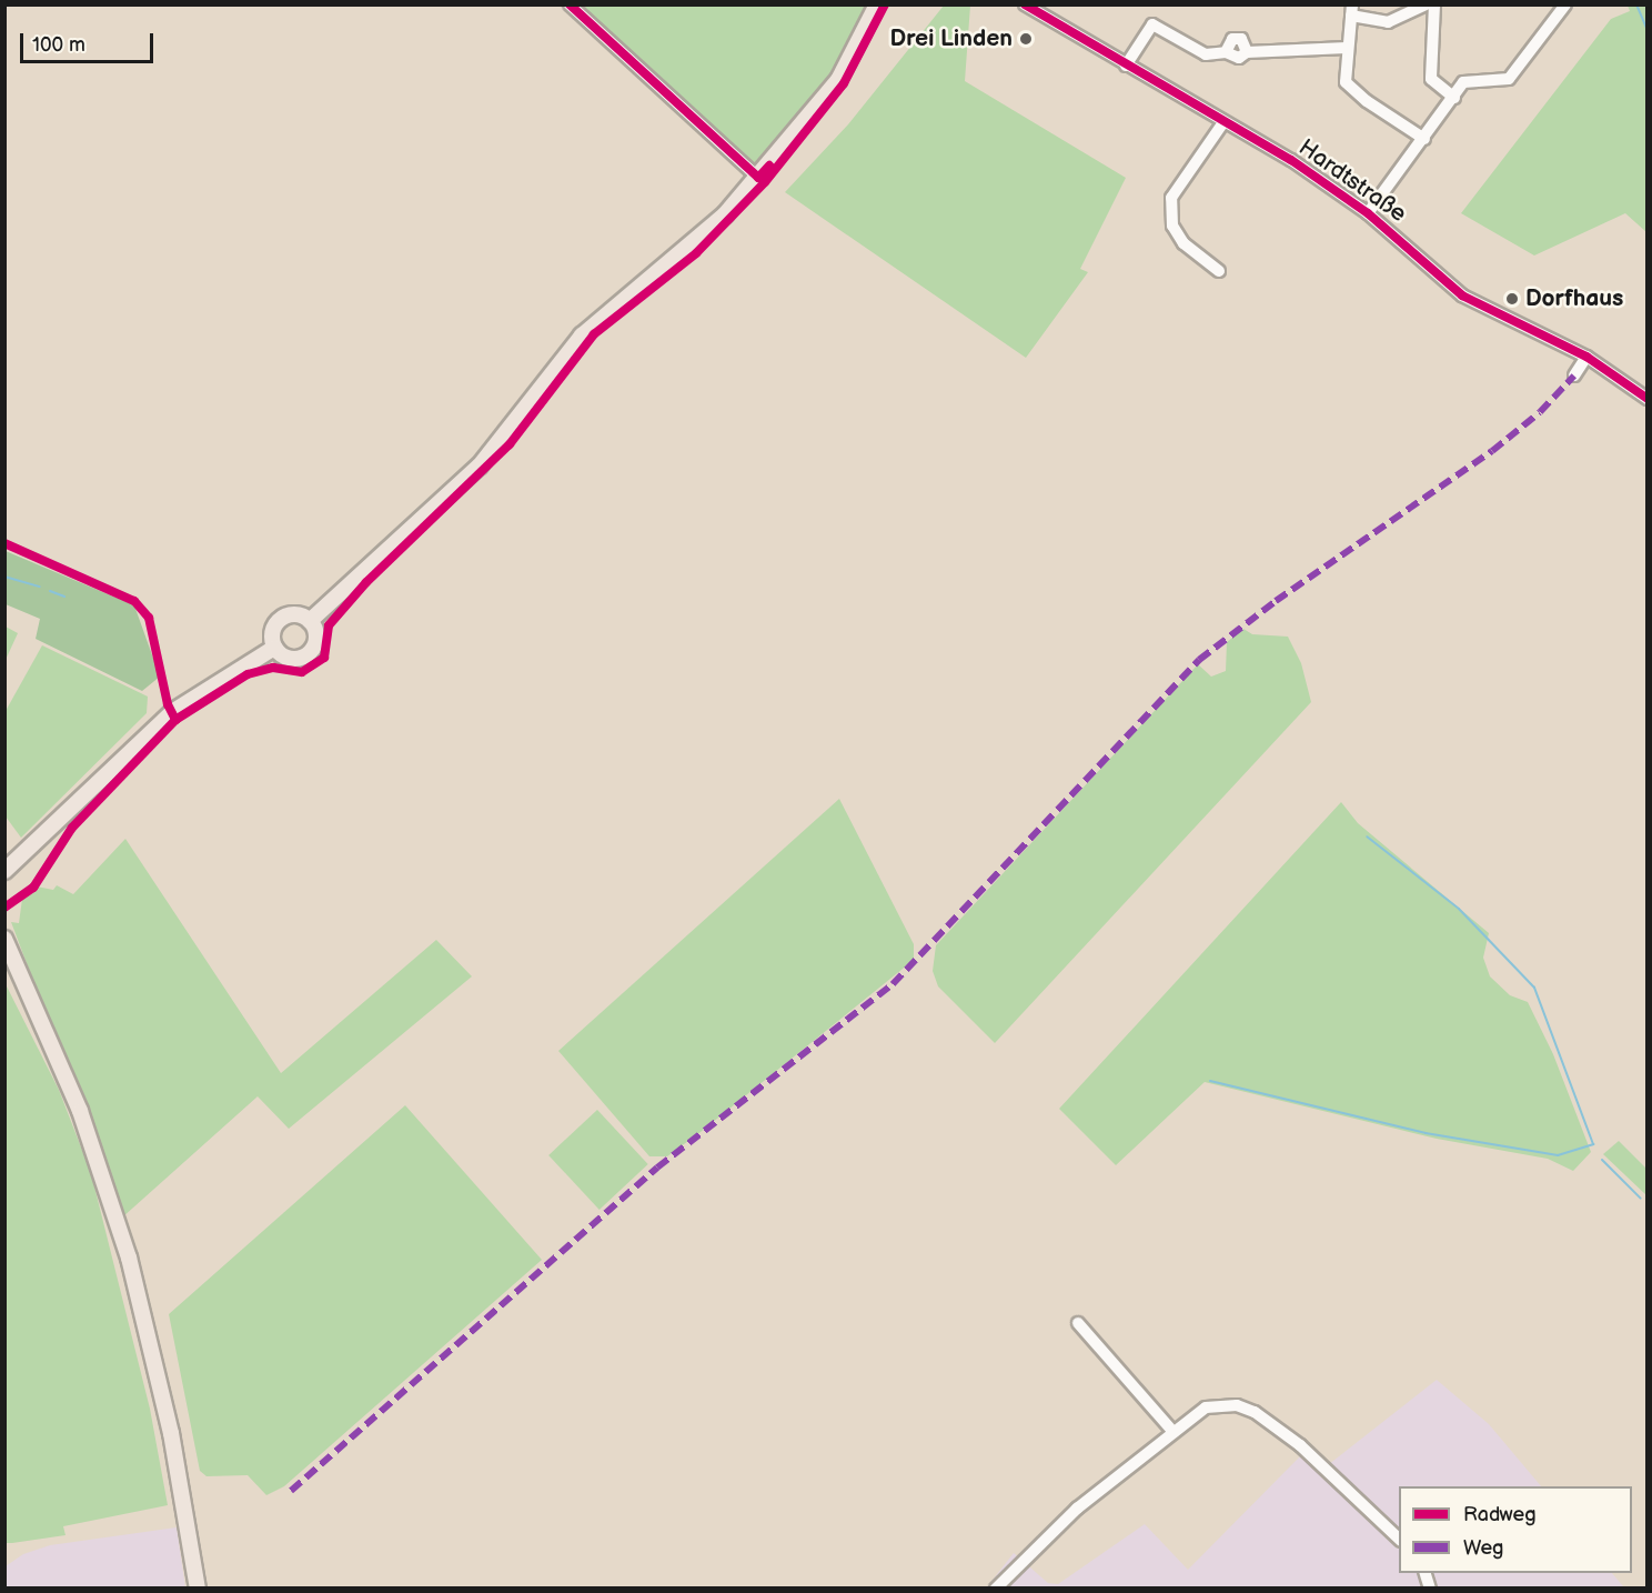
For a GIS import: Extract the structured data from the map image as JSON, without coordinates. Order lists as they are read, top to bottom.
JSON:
{
  "streets": {
    "street": ["Hardtstraße"]
  },
  "places": ["Drei Linden", "Dorfhaus"],
  "legend": ["Radweg", "Weg"],
  "scale_bar": "100 m"
}
